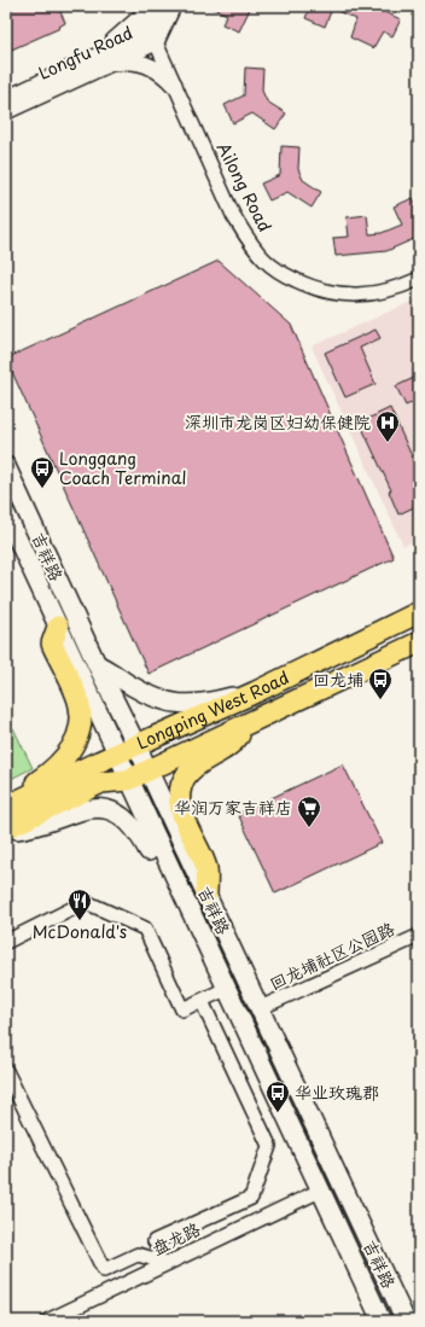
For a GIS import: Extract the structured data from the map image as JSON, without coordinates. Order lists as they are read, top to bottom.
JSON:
{
  "streets": {
    "main road": ["吉祥路", "Longping West Road"],
    "street": [
      "Longfu Road",
      "Ailong Road",
      "回龙埔社区公园路",
      "盘龙路"
    ]
  },
  "crossings": [
    ["Longfu Road", "Ailong Road"],
    ["吉祥路", "Longping West Road"],
    ["吉祥路", "回龙埔社区公园路"],
    ["吉祥路", "盘龙路"]
  ],
  "places": {
    "hospital": ["深圳市龙岗区妇幼保健院"],
    "bus stop": ["Longgang Coach Terminal", "回龙埔", "华业玫瑰郡"],
    "supermarket": ["华润万家吉祥店"],
    "restaurant": ["McDonald's"]
  }
}
